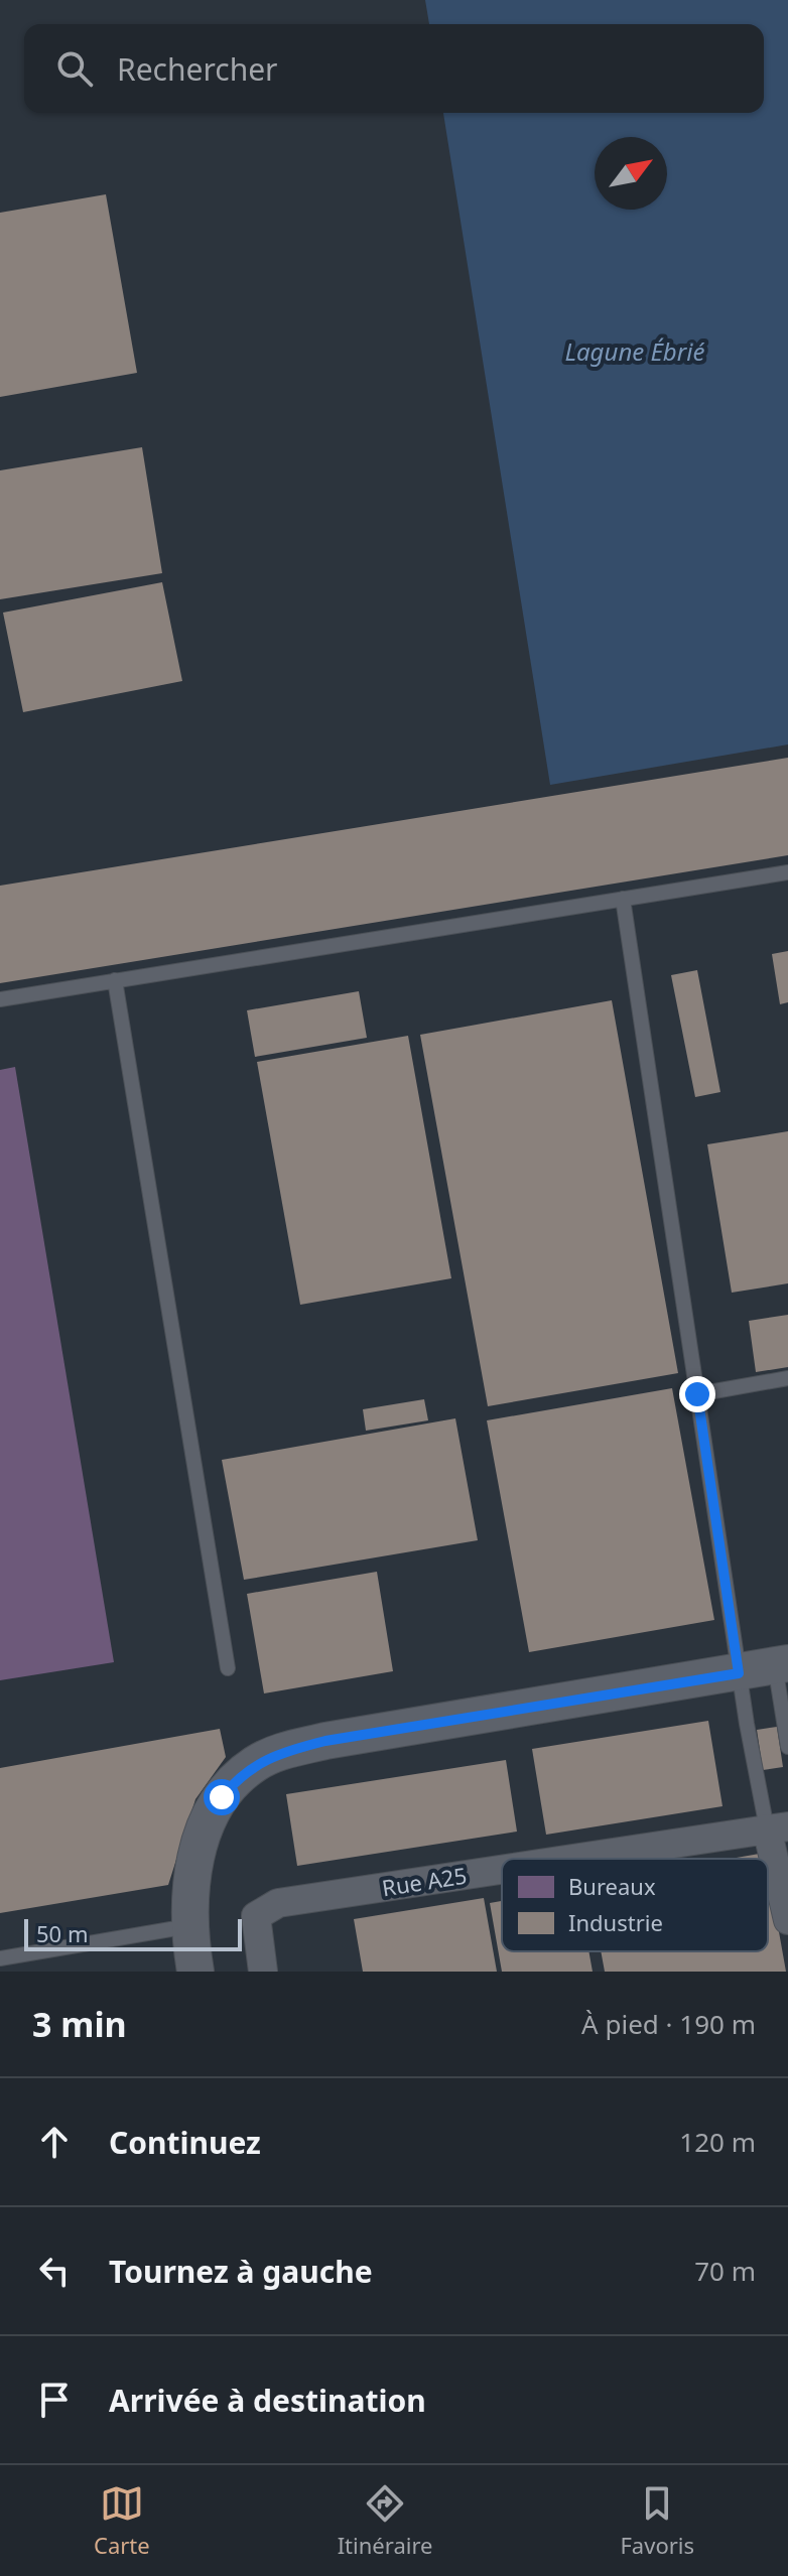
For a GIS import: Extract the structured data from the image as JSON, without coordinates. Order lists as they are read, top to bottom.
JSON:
{
  "streets": {
    "street": ["Rue A25"]
  },
  "water": ["Lagune Ébrié"],
  "legend": ["Bureaux", "Industrie"],
  "scale_bar": "50 m",
  "north": "top right",
  "page": {
    "search": "Rechercher",
    "scale": "50 m",
    "heading": ["3 min", "À pied · 190 m"],
    "list": [
      ["Continuez", "120 m"],
      ["Tournez à gauche", "70 m"],
      "Arrivée à destination"
    ],
    "nav": ["Carte", "Itinéraire", "Favoris"]
  }
}
